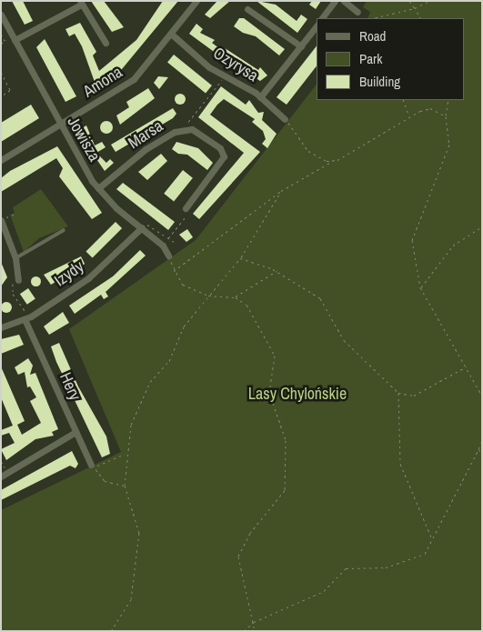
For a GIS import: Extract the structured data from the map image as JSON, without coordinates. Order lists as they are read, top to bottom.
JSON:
{
  "streets": {
    "street": [
      "Ozyrysa",
      "Amona",
      "Marsa",
      "Jowisza",
      "Izydy",
      "Hery"
    ]
  },
  "crossings": [
    ["Ozyrysa", "Amona"],
    ["Amona", "Jowisza"],
    ["Marsa", "Jowisza"],
    ["Jowisza", "Izydy"],
    ["Izydy", "Hery"]
  ],
  "parks": ["Lasy Chylońskie"],
  "legend": ["Road", "Park", "Building"]
}
